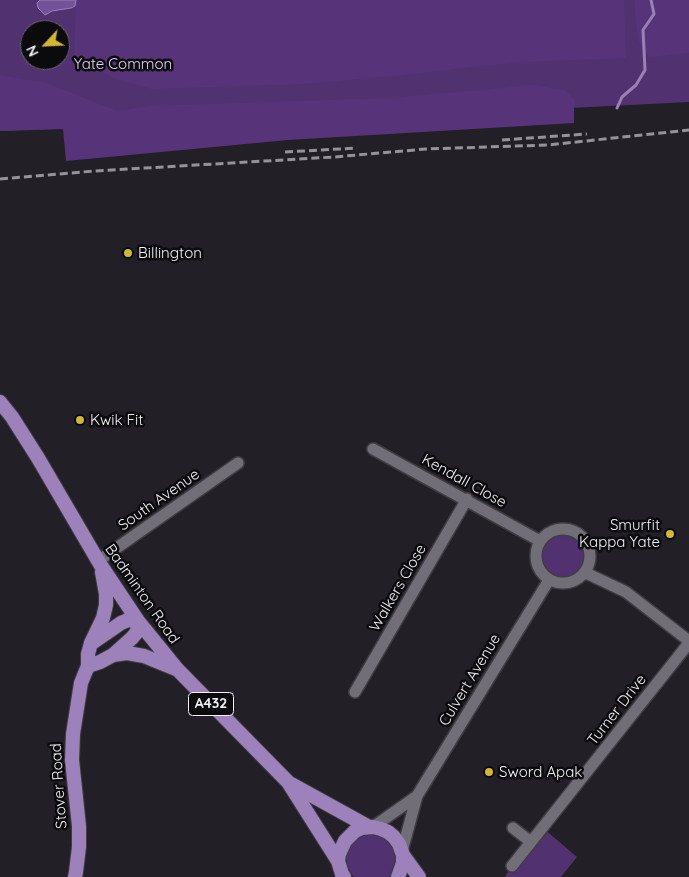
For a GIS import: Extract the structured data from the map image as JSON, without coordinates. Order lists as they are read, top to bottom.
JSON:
{
  "streets": {
    "main road": ["Badminton Road", "A432", "Stover Road"],
    "street": [
      "Kendall Close",
      "South Avenue",
      "Walkers Close",
      "Culvert Avenue",
      "Turner Drive"
    ]
  },
  "crossings": [
    ["Kendall Close", "Walkers Close"],
    ["Kendall Close", "Culvert Avenue"],
    ["South Avenue", "Badminton Road"],
    ["South Avenue", "Stover Road"],
    ["Badminton Road", "Culvert Avenue"],
    ["Badminton Road", "Stover Road"]
  ],
  "parks": ["Yate Common"],
  "places": [
    "Billington",
    "Kwik Fit",
    "Smurfit Kappa Yate",
    "Sword Apak"
  ],
  "north": "bottom left"
}
